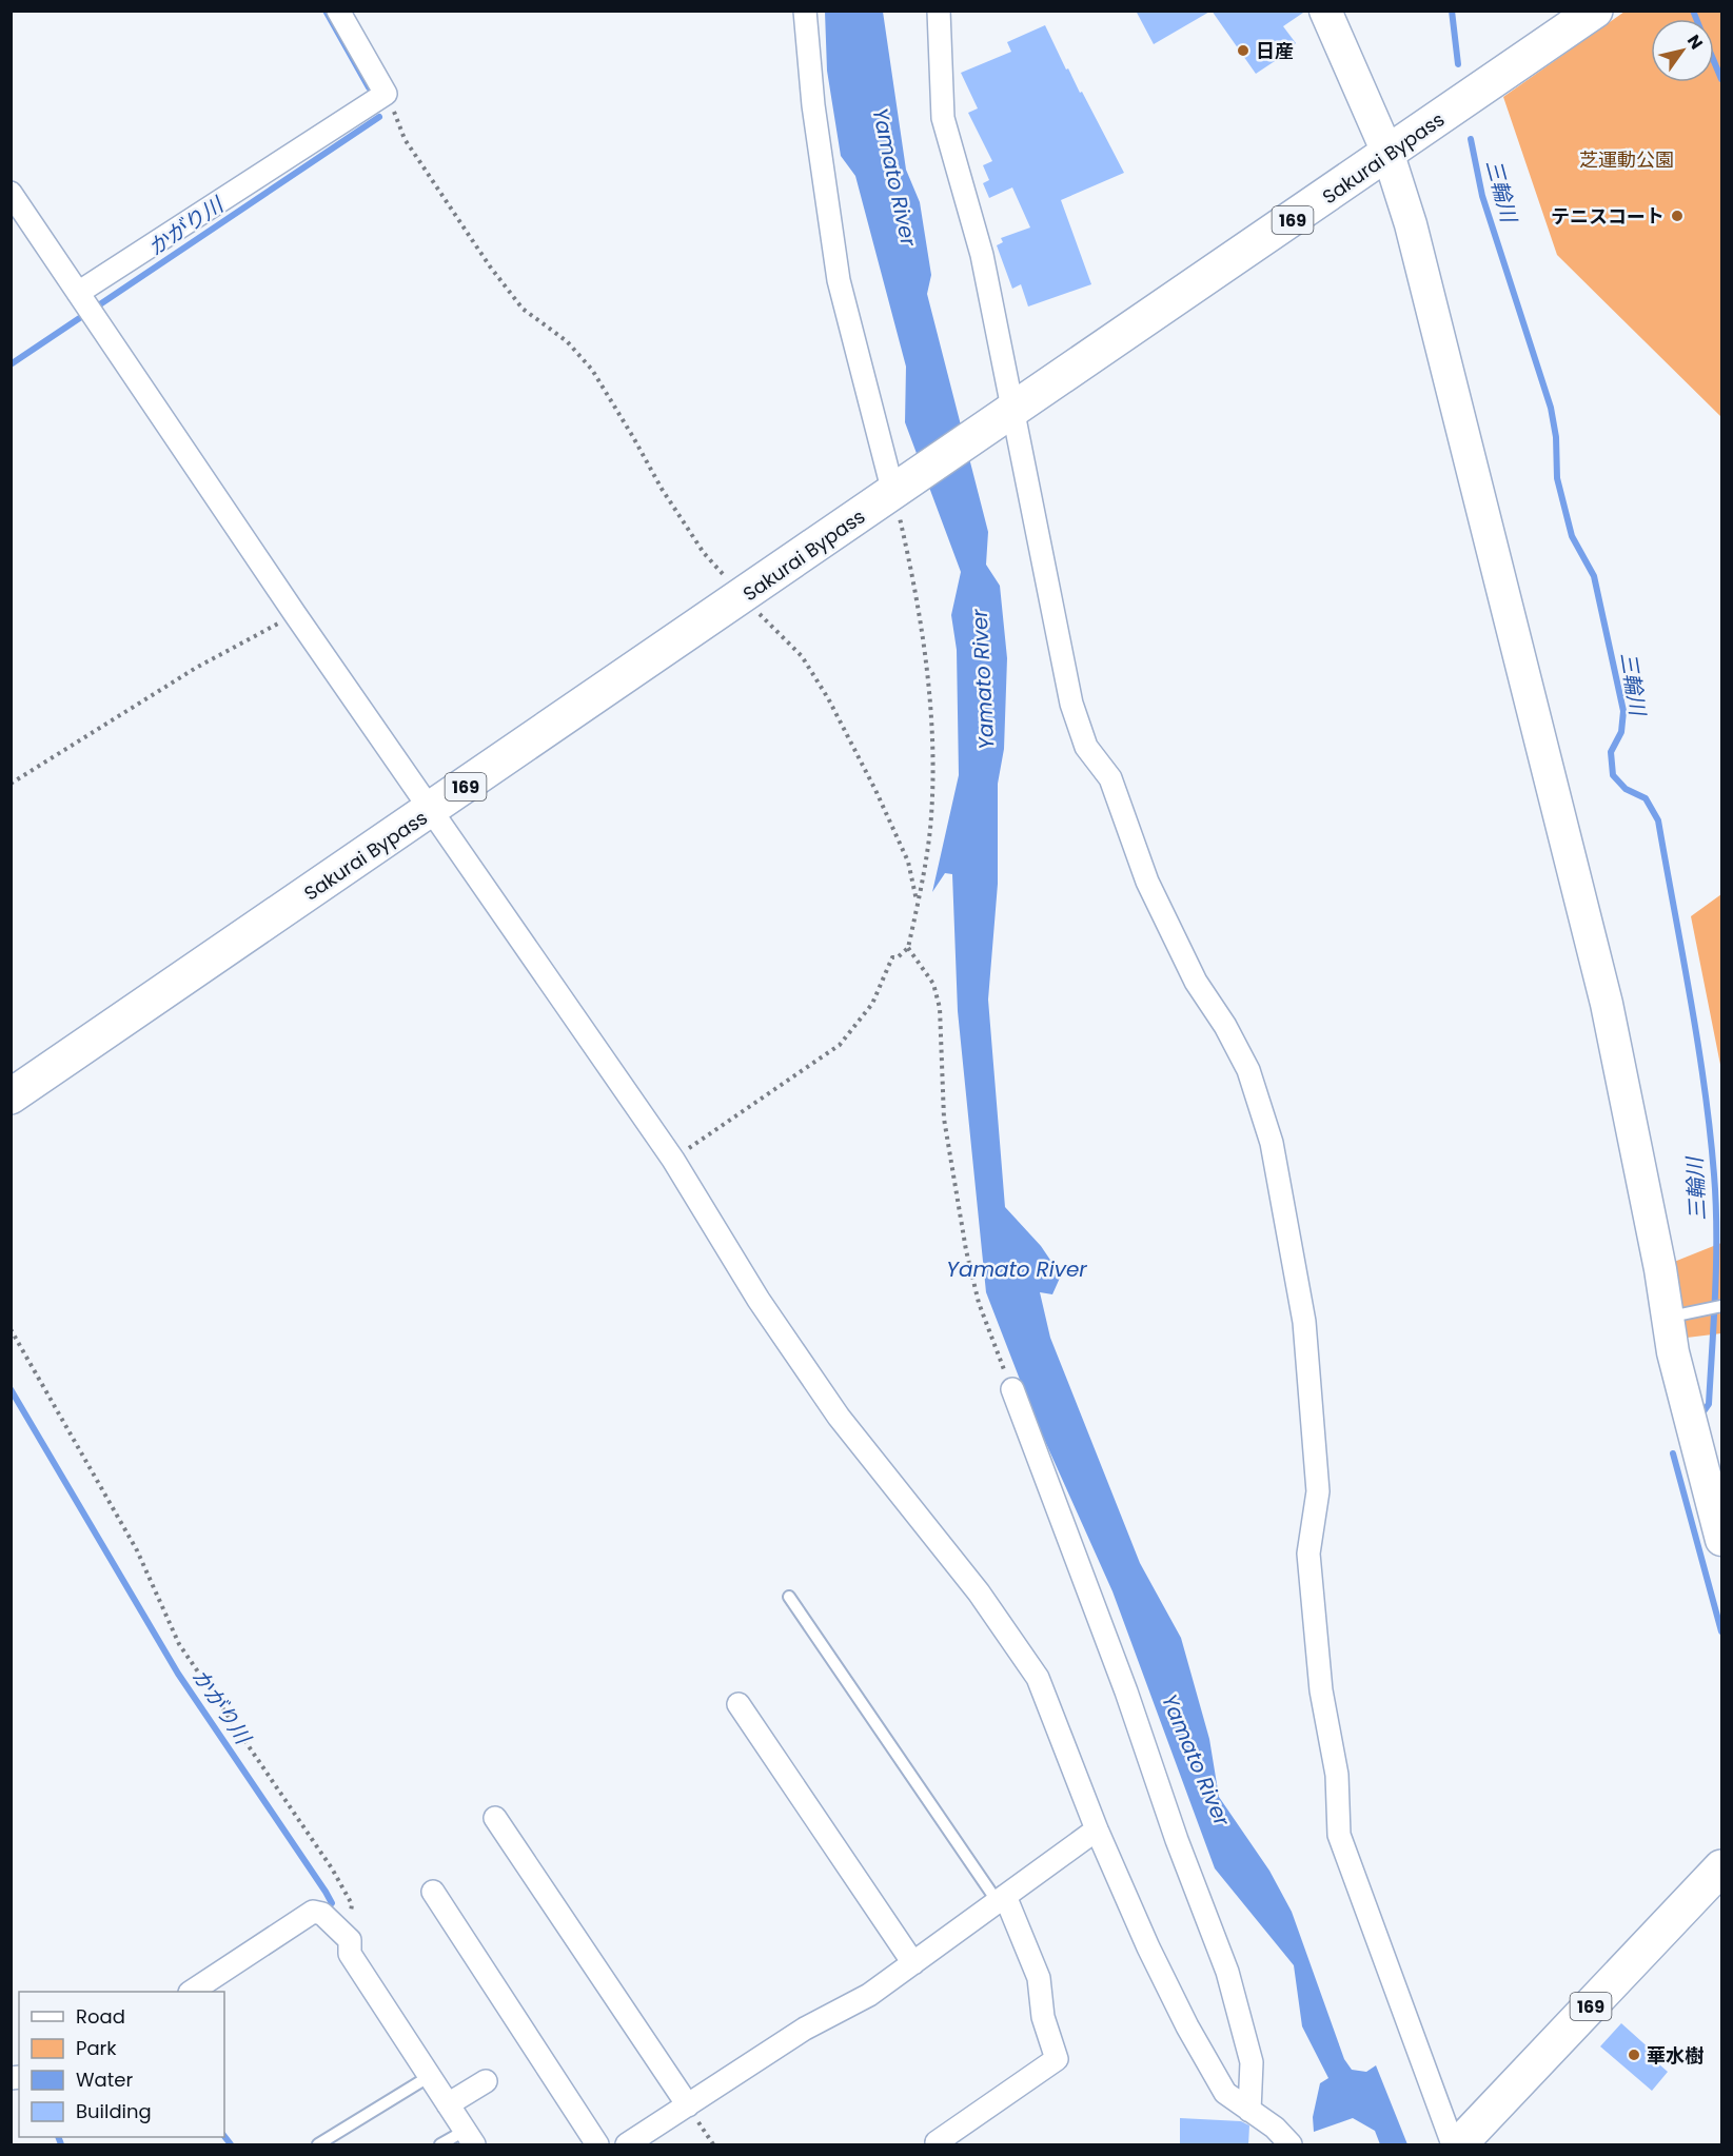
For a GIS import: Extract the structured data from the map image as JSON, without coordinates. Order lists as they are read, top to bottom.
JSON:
{
  "streets": {
    "highway": ["Sakurai Bypass", "169"]
  },
  "water": ["Yamato River", "三輪川", "かがり川"],
  "parks": ["芝運動公園"],
  "places": ["日産", "テニスコート", "華水樹"],
  "legend": [
    "Road",
    "Park",
    "Water",
    "Building"
  ],
  "north": "top right"
}
